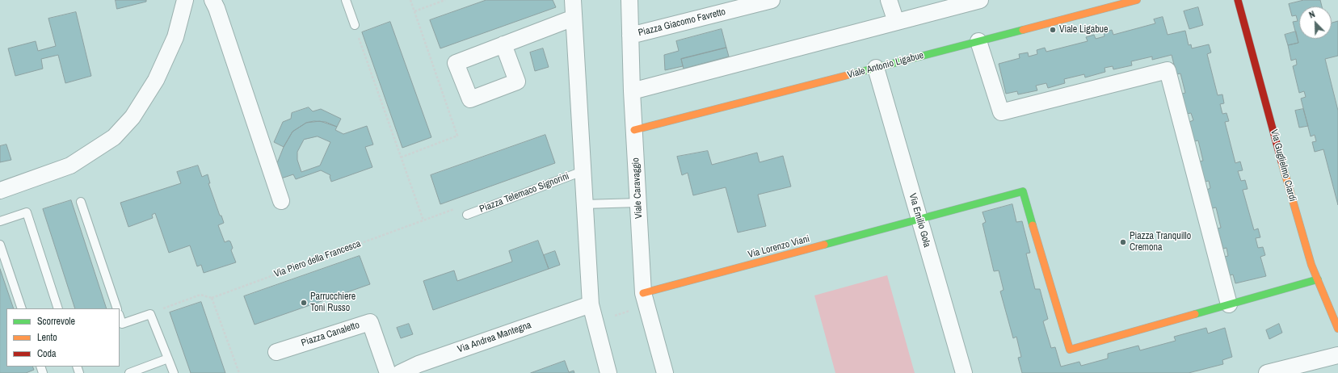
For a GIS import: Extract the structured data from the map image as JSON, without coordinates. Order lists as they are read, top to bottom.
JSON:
{
  "streets": {
    "street": [
      "Piazza Giacomo Favretto",
      "Viale Antonio Ligabue",
      "Via Guglielmo Ciardi",
      "Viale Caravaggio",
      "Via Emilio Gola",
      "Via Lorenzo Viani",
      "Piazza Canaletto",
      "Via Andrea Mantegna"
    ],
    "lane": ["Piazza Telemaco Signorini"],
    "path": ["Via Piero della Francesca"]
  },
  "crossings": [
    ["Piazza Giacomo Favretto", "Viale Caravaggio"],
    ["Viale Antonio Ligabue", "Viale Caravaggio"],
    ["Viale Antonio Ligabue", "Via Emilio Gola"],
    ["Viale Caravaggio", "Via Lorenzo Viani"],
    ["Piazza Telemaco Signorini", "Via Piero della Francesca"],
    ["Via Emilio Gola", "Via Lorenzo Viani"]
  ],
  "places": ["Viale Ligabue", "Piazza Tranquillo Cremona", "Parrucchiere Toni Russo"],
  "legend": ["Scorrevole", "Lento", "Coda"],
  "north": "top left"
}
